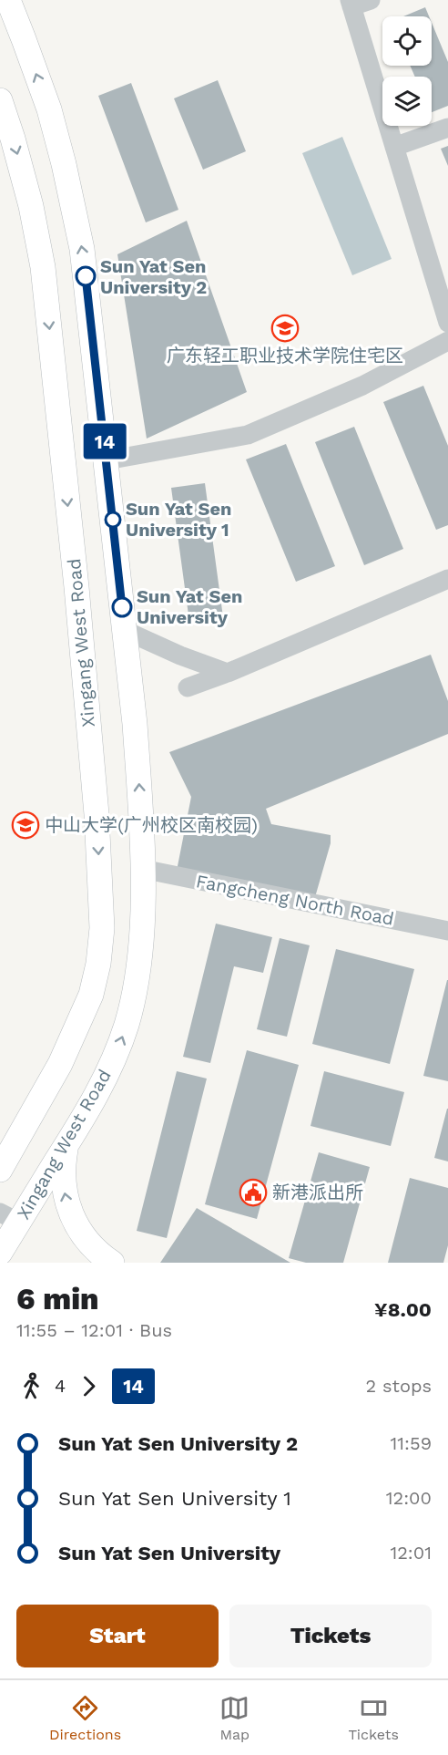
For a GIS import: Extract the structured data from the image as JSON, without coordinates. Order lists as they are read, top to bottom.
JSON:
{
  "streets": {
    "main road": ["Xingang West Road"],
    "street": ["Fangcheng North Road"]
  },
  "crossings": [
    ["Xingang West Road", "Fangcheng North Road"]
  ],
  "places": {
    "other": ["Sun Yat Sen University 2", "Sun Yat Sen University 1", "Sun Yat Sen University"],
    "school or university": ["广东轻工职业技术学院住宅区", "中山大学(广州校区南校园)"],
    "public building": ["新港派出所"]
  },
  "lines": ["bus line 14"],
  "page": {
    "on_map": "14",
    "heading": ["6 min", "11:55 – 12:01 · Bus", "¥8.00"],
    "legs": ["4", "14", "2 stops"],
    "list": [
      {
        "name": "Sun Yat Sen University 2",
        "value": "11:59"
      },
      {
        "name": "Sun Yat Sen University 1",
        "value": "12:00"
      },
      {
        "name": "Sun Yat Sen University",
        "value": "12:01"
      }
    ],
    "buttons": ["Start", "Tickets"],
    "tabs": ["Directions", "Map", "Tickets"]
  }
}
